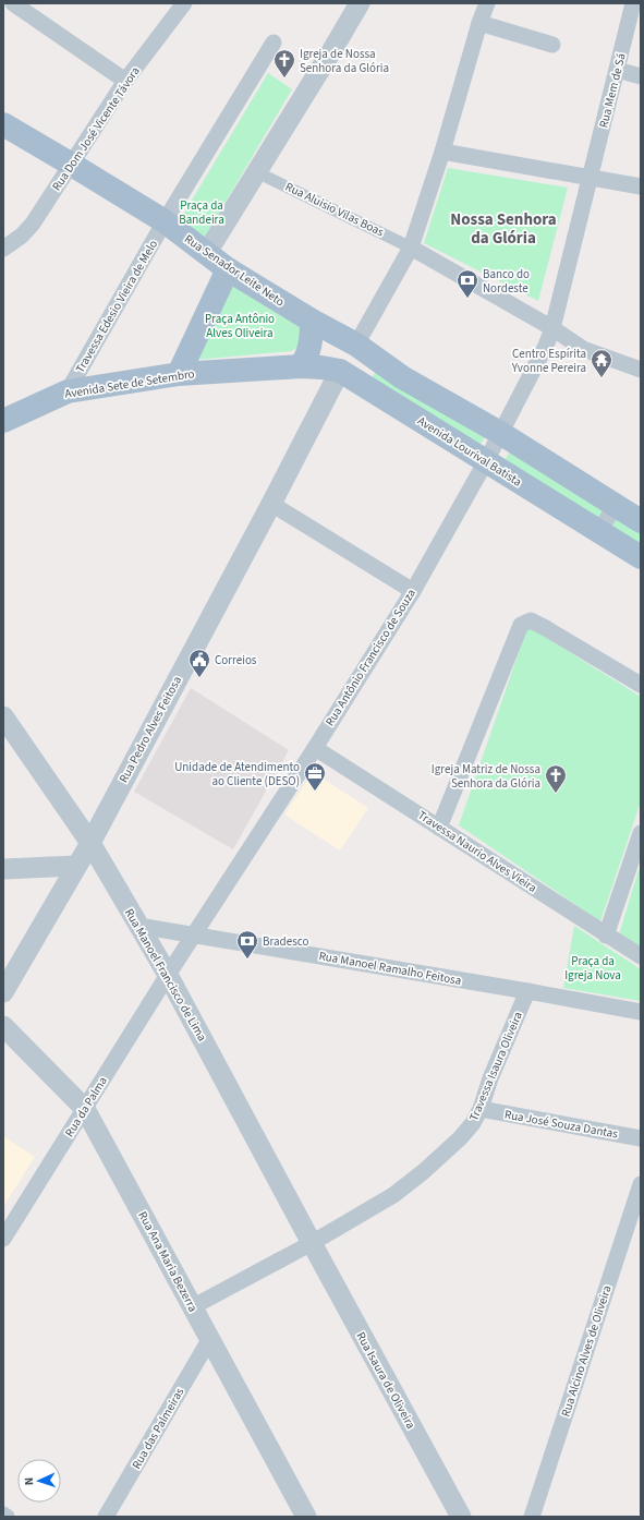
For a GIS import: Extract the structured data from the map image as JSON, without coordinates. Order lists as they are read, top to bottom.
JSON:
{
  "streets": {
    "main road": ["Rua Senador Leite Neto", "Avenida Sete de Setembro", "Avenida Lourival Batista"],
    "street": [
      "Rua Mem de Sá",
      "Rua Dom José Vicente Távora",
      "Rua Aluisio Vilas Boas",
      "Travessa Edesio Vieira de Melo",
      "Rua Antônio Francisco de Souza",
      "Rua Pedro Alves Feitosa",
      "Travessa Naurio Alves Vieira",
      "Rua Manoel Ramalho Feitosa",
      "Rua Manoel Francisco de Lima",
      "Travessa Isaura Oliveira",
      "Rua da Palma",
      "Rua José Souza Dantas",
      "Rua Ana Maria Bezerra",
      "Rua Alcino Alves de Oliveira",
      "Rua Isaura de Oliveira",
      "Rua das Palmeiras"
    ]
  },
  "crossings": [
    ["Rua Mem de Sá", "Rua Antônio Francisco de Souza"],
    ["Rua Dom José Vicente Távora", "Rua Senador Leite Neto"],
    ["Rua Senador Leite Neto", "Travessa Edesio Vieira de Melo"],
    ["Travessa Edesio Vieira de Melo", "Avenida Sete de Setembro"],
    ["Avenida Sete de Setembro", "Avenida Lourival Batista"],
    ["Avenida Sete de Setembro", "Rua Pedro Alves Feitosa"],
    ["Avenida Lourival Batista", "Rua Antônio Francisco de Souza"],
    ["Avenida Lourival Batista", "Rua Pedro Alves Feitosa"],
    ["Rua Antônio Francisco de Souza", "Travessa Naurio Alves Vieira"],
    ["Rua Antônio Francisco de Souza", "Rua Manoel Ramalho Feitosa"],
    ["Rua Antônio Francisco de Souza", "Rua Manoel Francisco de Lima"],
    ["Rua Antônio Francisco de Souza", "Rua da Palma"],
    ["Rua Pedro Alves Feitosa", "Rua Manoel Francisco de Lima"],
    ["Rua Manoel Ramalho Feitosa", "Rua Manoel Francisco de Lima"],
    ["Rua Manoel Ramalho Feitosa", "Travessa Isaura Oliveira"],
    ["Rua Manoel Francisco de Lima", "Travessa Isaura Oliveira"],
    ["Rua Manoel Francisco de Lima", "Rua da Palma"],
    ["Rua Manoel Francisco de Lima", "Rua Isaura de Oliveira"],
    ["Travessa Isaura Oliveira", "Rua José Souza Dantas"],
    ["Travessa Isaura Oliveira", "Rua Ana Maria Bezerra"],
    ["Travessa Isaura Oliveira", "Rua Isaura de Oliveira"],
    ["Rua da Palma", "Rua Ana Maria Bezerra"],
    ["Rua Ana Maria Bezerra", "Rua das Palmeiras"]
  ],
  "districts": ["Nossa Senhora da Glória"],
  "parks": ["Praça da Bandeira", "Praça Antônio Alves Oliveira", "Praça da Igreja Nova"],
  "places": {
    "church": ["Igreja de Nossa Senhora da Glória", "Igreja Matriz de Nossa Senhora da Glória"],
    "bank": ["Banco do Nordeste", "Bradesco"],
    "temple": ["Centro Espírita Yvonne Pereira"],
    "public building": ["Correios"],
    "office": ["Unidade de Atendimento ao Cliente (DESO)"]
  },
  "north": "left"
}
